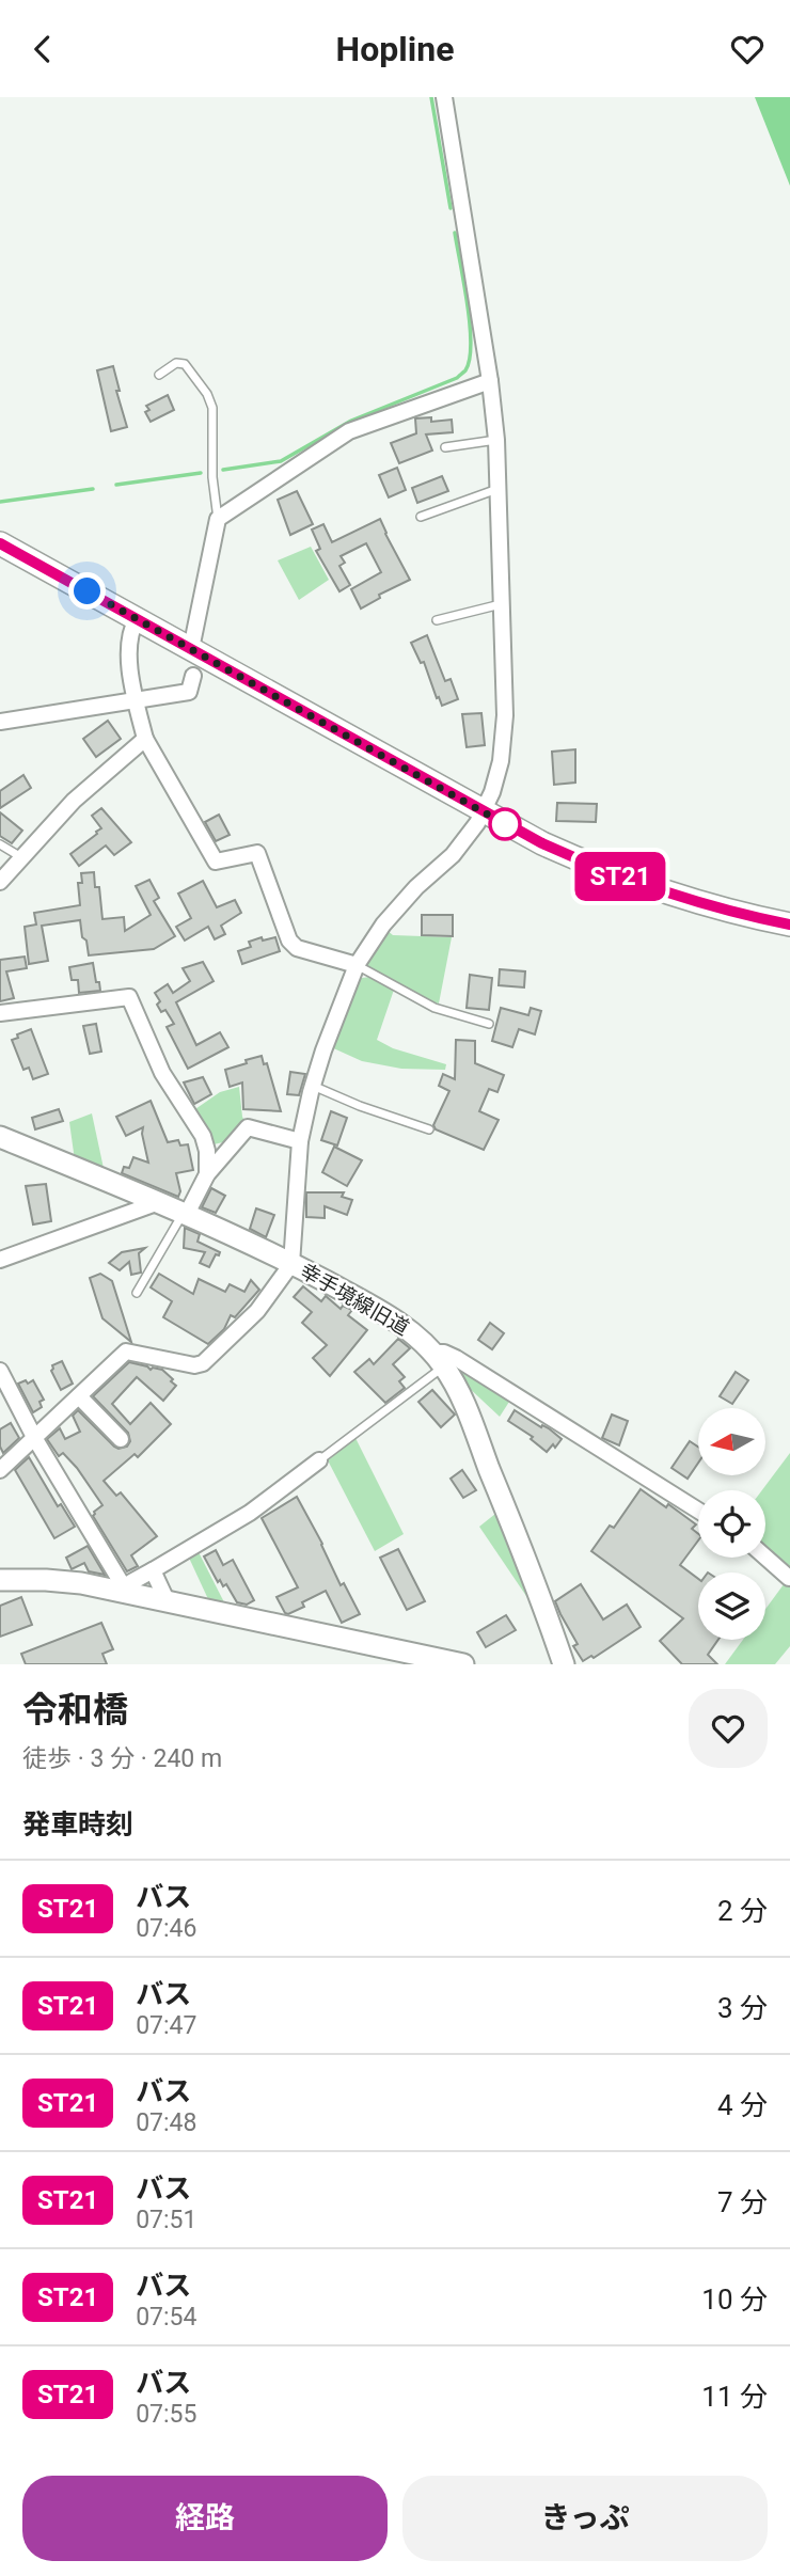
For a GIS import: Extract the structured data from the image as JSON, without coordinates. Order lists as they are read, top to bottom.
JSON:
{
  "streets": {
    "street": ["幸手境線旧道"]
  },
  "lines": ["bus line ST21"],
  "north": "left",
  "page": {
    "header": "Hopline",
    "on_map": "ST21",
    "heading": [
      ["令和橋", "徒歩 · 3 分 · 240 m"],
      "発車時刻"
    ],
    "list": [
      {
        "mark": "ST21",
        "name": "バス",
        "note": "07:46",
        "value": "2 分"
      },
      {
        "mark": "ST21",
        "name": "バス",
        "note": "07:47",
        "value": "3 分"
      },
      {
        "mark": "ST21",
        "name": "バス",
        "note": "07:48",
        "value": "4 分"
      },
      {
        "mark": "ST21",
        "name": "バス",
        "note": "07:51",
        "value": "7 分"
      },
      {
        "mark": "ST21",
        "name": "バス",
        "note": "07:54",
        "value": "10 分"
      },
      {
        "mark": "ST21",
        "name": "バス",
        "note": "07:55",
        "value": "11 分"
      }
    ],
    "buttons": ["経路", "きっぷ"]
  }
}
